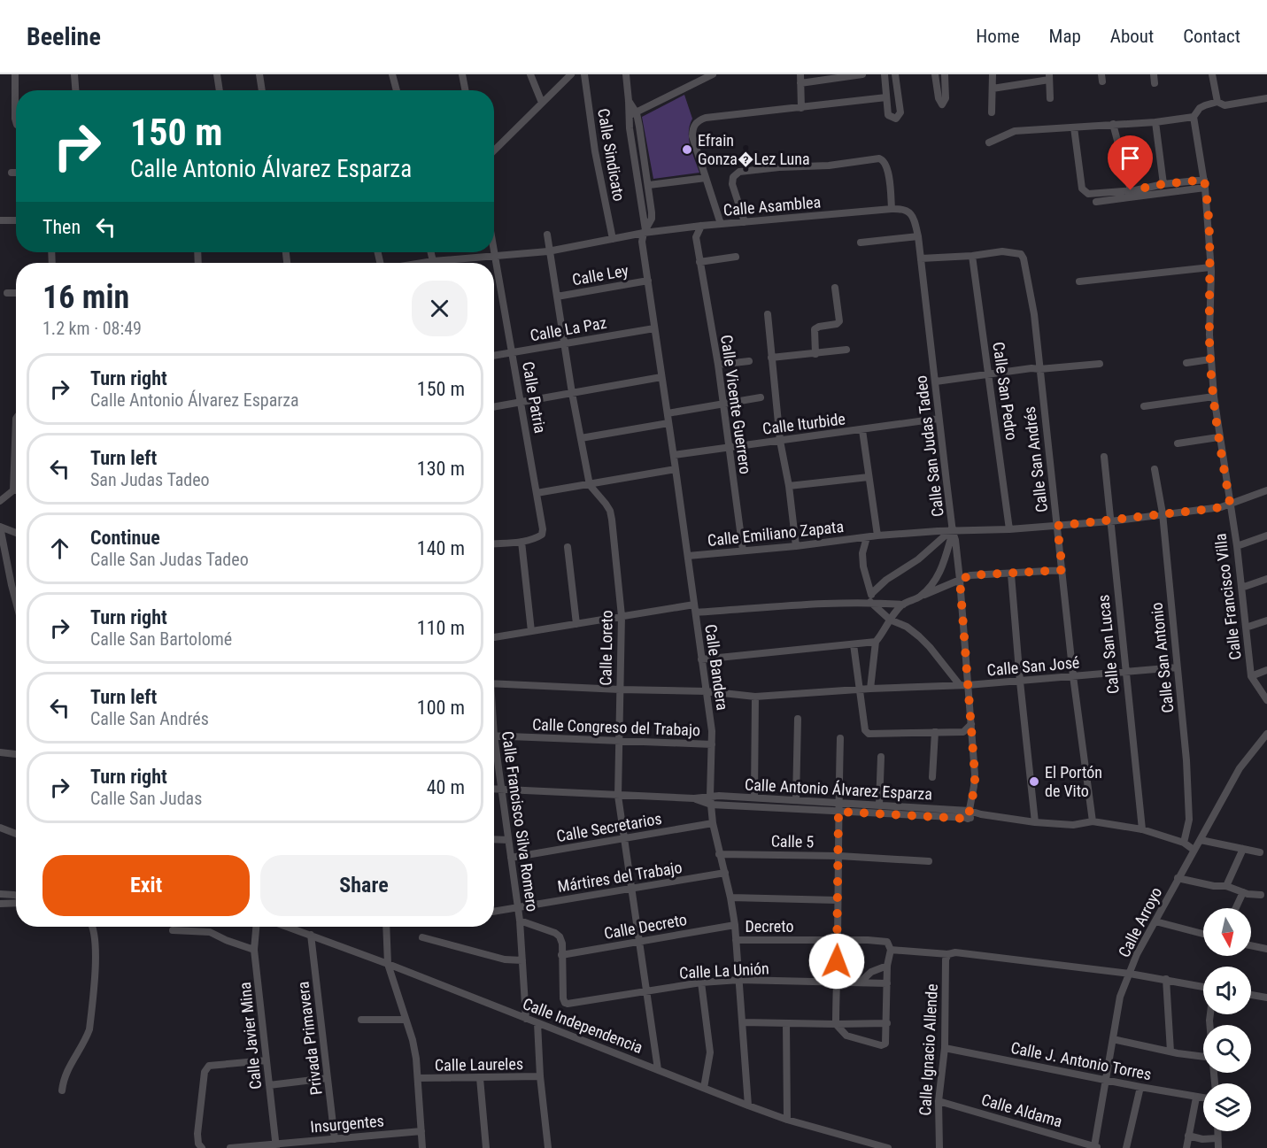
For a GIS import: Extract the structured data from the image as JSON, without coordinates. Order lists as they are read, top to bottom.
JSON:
{
  "streets": {
    "street": [
      "Calle Sindicato",
      "Calle Asamblea",
      "Calle Ley",
      "Calle La Paz",
      "Calle San Pedro",
      "Calle Patria",
      "Calle Vicente Guerrero",
      "Calle Iturbide",
      "Calle San Judas Tadeo",
      "Calle San Andrés",
      "Calle Emiliano Zapata",
      "Calle Francisco Villa",
      "Calle San Lucas",
      "Calle Loreto",
      "Calle San Antonio",
      "Calle San José",
      "Calle Bandera",
      "Calle Congreso del Trabajo",
      "Calle Antonio Álvarez Esparza",
      "Calle Francisco Silva Romero",
      "Calle Secretarios",
      "Calle 5",
      "Mártires del Trabajo",
      "Calle Arroyo",
      "Calle Decreto",
      "Decreto",
      "Calle La Unión",
      "Calle Independencia",
      "Calle Javier Mina",
      "Privada Primavera",
      "Calle Ignacio Allende",
      "Calle J. Antonio Torres",
      "Calle Laureles",
      "Calle Aldama",
      "Insurgentes"
    ]
  },
  "crossings": [
    ["Calle Sindicato", "Calle Asamblea"],
    ["Calle Asamblea", "Calle Patria"],
    ["Calle Asamblea", "Calle Vicente Guerrero"],
    ["Calle Asamblea", "Calle San Judas Tadeo"],
    ["Calle Asamblea", "Calle Loreto"],
    ["Calle Asamblea", "Calle Bandera"],
    ["Calle Ley", "Calle Loreto"],
    ["Calle Ley", "Calle Bandera"],
    ["Calle La Paz", "Calle Patria"],
    ["Calle La Paz", "Calle Loreto"],
    ["Calle La Paz", "Calle Bandera"],
    ["Calle San Pedro", "Calle San Andrés"],
    ["Calle San Pedro", "Calle Emiliano Zapata"],
    ["Calle Vicente Guerrero", "Calle Iturbide"],
    ["Calle Vicente Guerrero", "Calle Emiliano Zapata"],
    ["Calle Iturbide", "Calle San Judas Tadeo"],
    ["Calle Iturbide", "Calle Bandera"],
    ["Calle San Judas Tadeo", "Calle Emiliano Zapata"],
    ["Calle San Judas Tadeo", "Calle San José"],
    ["Calle San Judas Tadeo", "Calle Antonio Álvarez Esparza"],
    ["Calle San Andrés", "Calle Emiliano Zapata"],
    ["Calle San Andrés", "Calle San José"],
    ["Calle San Andrés", "Calle Antonio Álvarez Esparza"],
    ["Calle Emiliano Zapata", "Calle Francisco Villa"],
    ["Calle Emiliano Zapata", "Calle San Lucas"],
    ["Calle Emiliano Zapata", "Calle San Antonio"],
    ["Calle Emiliano Zapata", "Calle Bandera"],
    ["Calle San Lucas", "Calle San José"],
    ["Calle San Lucas", "Calle Antonio Álvarez Esparza"],
    ["Calle Loreto", "Calle San José"],
    ["Calle Loreto", "Calle Congreso del Trabajo"],
    ["Calle Loreto", "Calle Antonio Álvarez Esparza"],
    ["Calle Loreto", "Calle Secretarios"],
    ["Calle Loreto", "Mártires del Trabajo"],
    ["Calle Loreto", "Calle Decreto"],
    ["Calle Loreto", "Calle La Unión"],
    ["Calle Loreto", "Calle Independencia"],
    ["Calle San Antonio", "Calle San José"],
    ["Calle San Antonio", "Calle Antonio Álvarez Esparza"],
    ["Calle San José", "Calle Bandera"],
    ["Calle Bandera", "Calle Congreso del Trabajo"],
    ["Calle Bandera", "Calle Antonio Álvarez Esparza"],
    ["Calle Bandera", "Calle Secretarios"],
    ["Calle Bandera", "Calle 5"],
    ["Calle Bandera", "Mártires del Trabajo"],
    ["Calle Bandera", "Calle Decreto"],
    ["Calle Bandera", "Decreto"],
    ["Calle Bandera", "Calle La Unión"],
    ["Calle Bandera", "Calle Independencia"],
    ["Calle Antonio Álvarez Esparza", "Calle Francisco Silva Romero"],
    ["Calle Antonio Álvarez Esparza", "Calle Arroyo"],
    ["Calle Francisco Silva Romero", "Calle Secretarios"],
    ["Calle Francisco Silva Romero", "Mártires del Trabajo"],
    ["Calle Francisco Silva Romero", "Calle Independencia"],
    ["Calle Arroyo", "Calle J. Antonio Torres"],
    ["Calle Arroyo", "Calle Aldama"],
    ["Calle Decreto", "Calle La Unión"],
    ["Calle Independencia", "Privada Primavera"],
    ["Calle Javier Mina", "Insurgentes"],
    ["Privada Primavera", "Insurgentes"],
    ["Calle Ignacio Allende", "Calle J. Antonio Torres"],
    ["Calle Ignacio Allende", "Calle Aldama"]
  ],
  "places": ["Efrain Gonza�Lez Luna", "El Portón de Vito"],
  "north": "bottom",
  "page": {
    "header": "Beeline",
    "nav": [
      "Home",
      "Map",
      "About",
      "Contact"
    ],
    "turn": ["150 m", "Calle Antonio Álvarez Esparza"],
    "then": "Then",
    "heading": ["16 min", "1.2 km · 08:49"],
    "list": [
      {
        "name": "Turn right",
        "note": "Calle Antonio Álvarez Esparza",
        "value": "150 m"
      },
      {
        "name": "Turn left",
        "note": "San Judas Tadeo",
        "value": "130 m"
      },
      {
        "name": "Continue",
        "note": "Calle San Judas Tadeo",
        "value": "140 m"
      },
      {
        "name": "Turn right",
        "note": "Calle San Bartolomé",
        "value": "110 m"
      },
      {
        "name": "Turn left",
        "note": "Calle San Andrés",
        "value": "100 m"
      },
      {
        "name": "Turn right",
        "note": "Calle San Judas",
        "value": "40 m"
      }
    ],
    "buttons": ["Exit", "Share"]
  }
}
